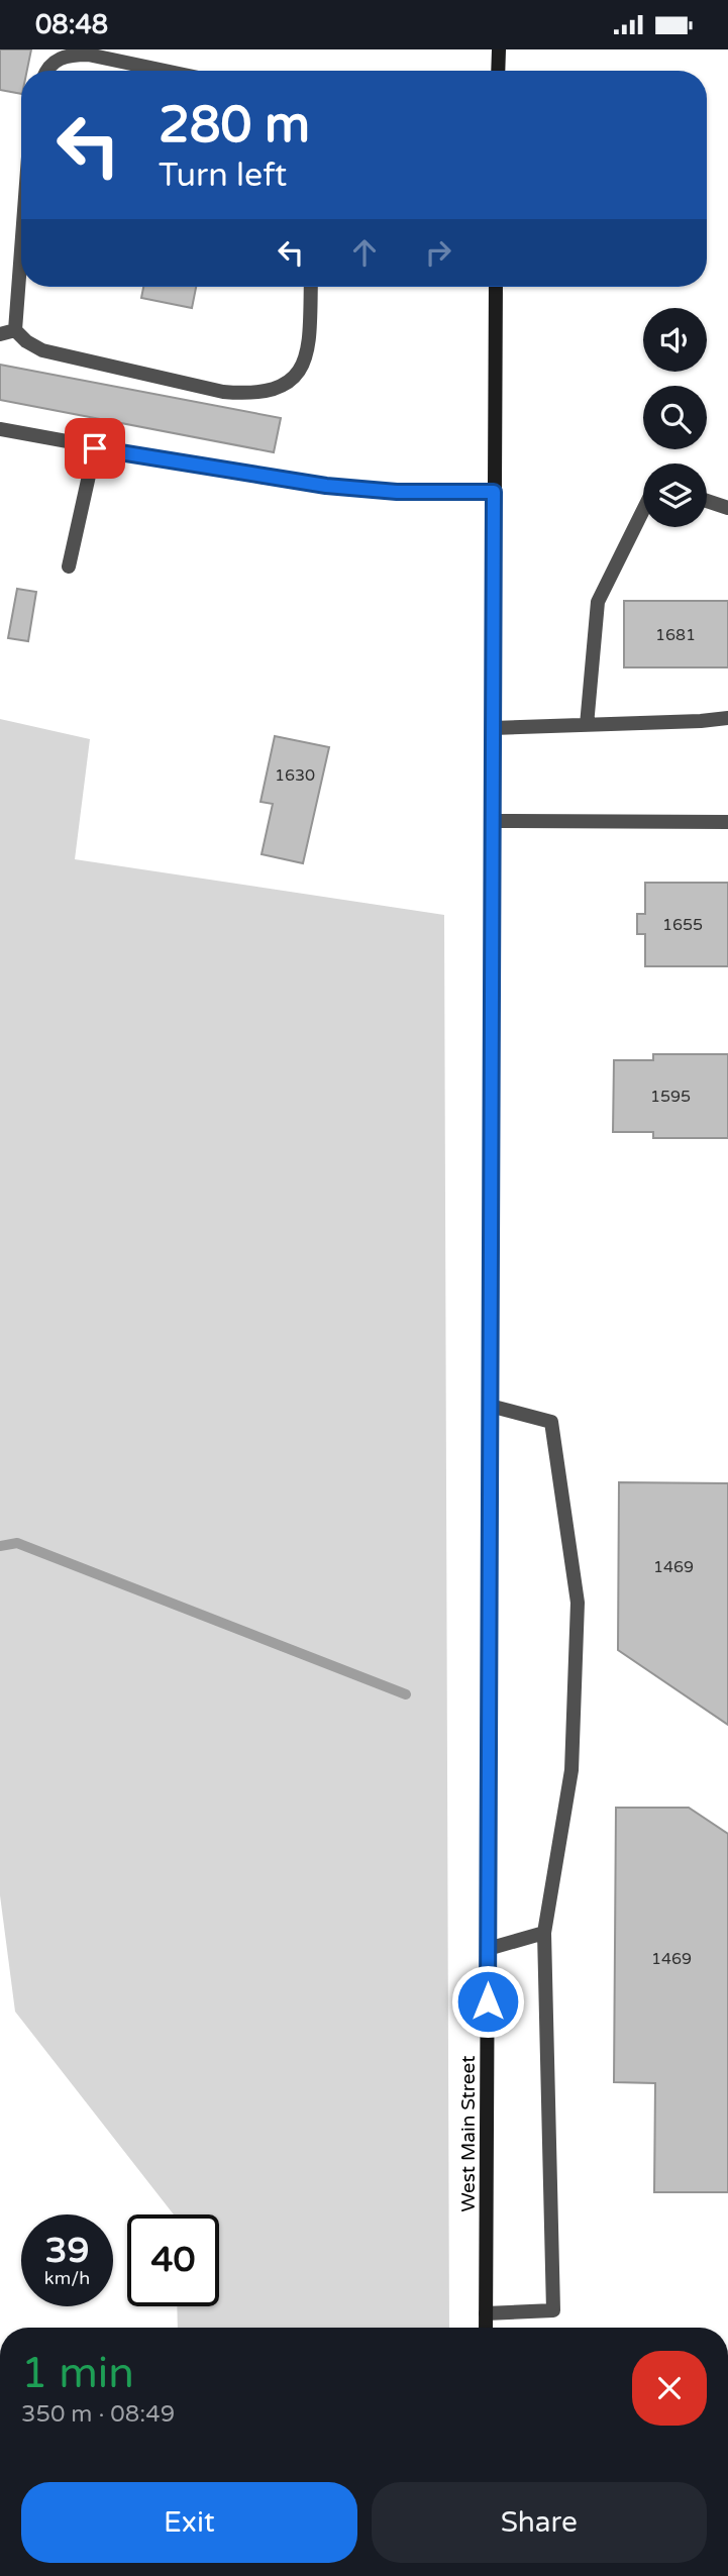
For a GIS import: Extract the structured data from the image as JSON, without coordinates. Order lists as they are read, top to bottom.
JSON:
{
  "streets": {
    "street": ["West Main Street"]
  },
  "house_numbers": [
    "1681",
    "1630",
    "1655",
    "1595",
    "1469",
    "1469"
  ],
  "page": {
    "status": "08:48",
    "turn": ["280 m", "Turn left"],
    "speed": "39 km/h",
    "limit": "40",
    "heading": ["1 min", "350 m · 08:49"],
    "buttons": ["Exit", "Share"]
  }
}
